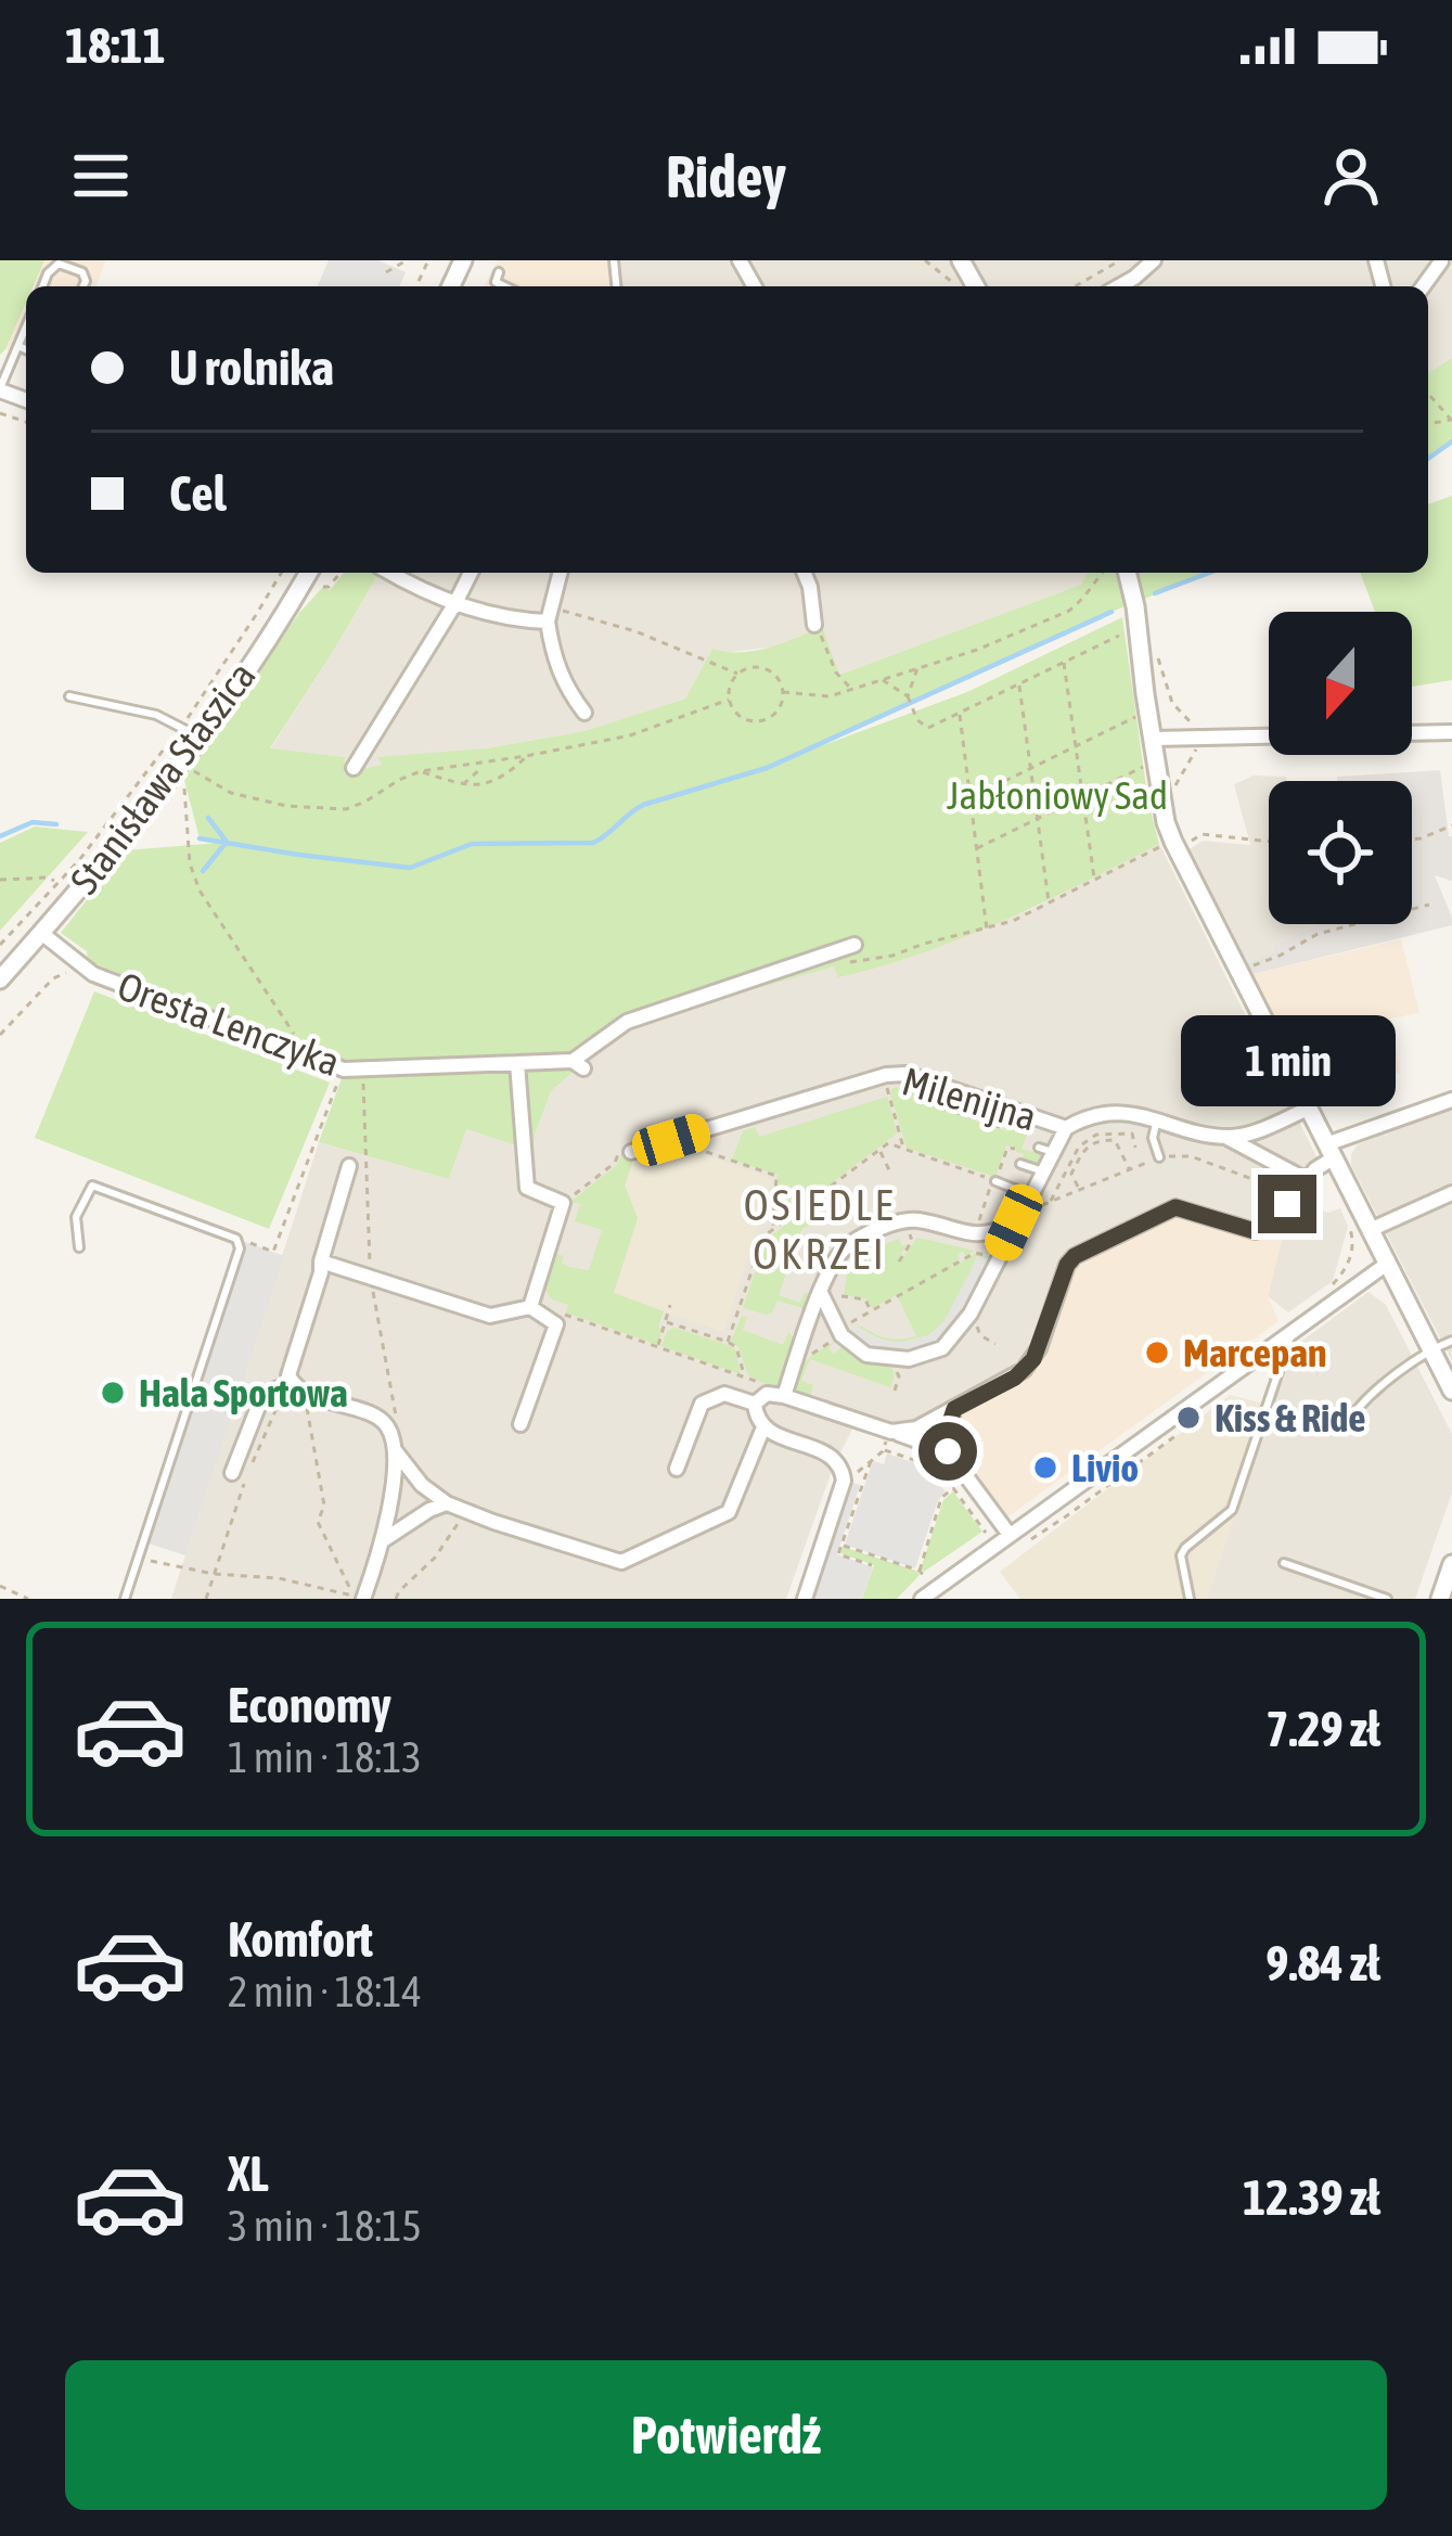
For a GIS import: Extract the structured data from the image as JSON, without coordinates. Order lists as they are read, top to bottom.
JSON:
{
  "streets": {
    "street": ["Stanisława Staszica", "Oresta Lenczyka", "Milenijna"]
  },
  "crossings": [
    ["Stanisława Staszica", "Oresta Lenczyka"]
  ],
  "districts": ["OSIEDLE OKRZEI"],
  "parks": ["Jabłoniowy Sad"],
  "places": [
    "Marcepan",
    "Hala Sportowa",
    "Kiss & Ride",
    "Livio"
  ],
  "north": "bottom",
  "page": {
    "status": "18:11",
    "header": "Ridey",
    "banner": ["U rolnika", "Cel"],
    "bubble": "1 min",
    "list": [
      {
        "name": "Economy",
        "note": "1 min · 18:13",
        "value": "7.29 zł"
      },
      {
        "name": "Komfort",
        "note": "2 min · 18:14",
        "value": "9.84 zł"
      },
      {
        "name": "XL",
        "note": "3 min · 18:15",
        "value": "12.39 zł"
      }
    ],
    "buttons": "Potwierdź"
  }
}
